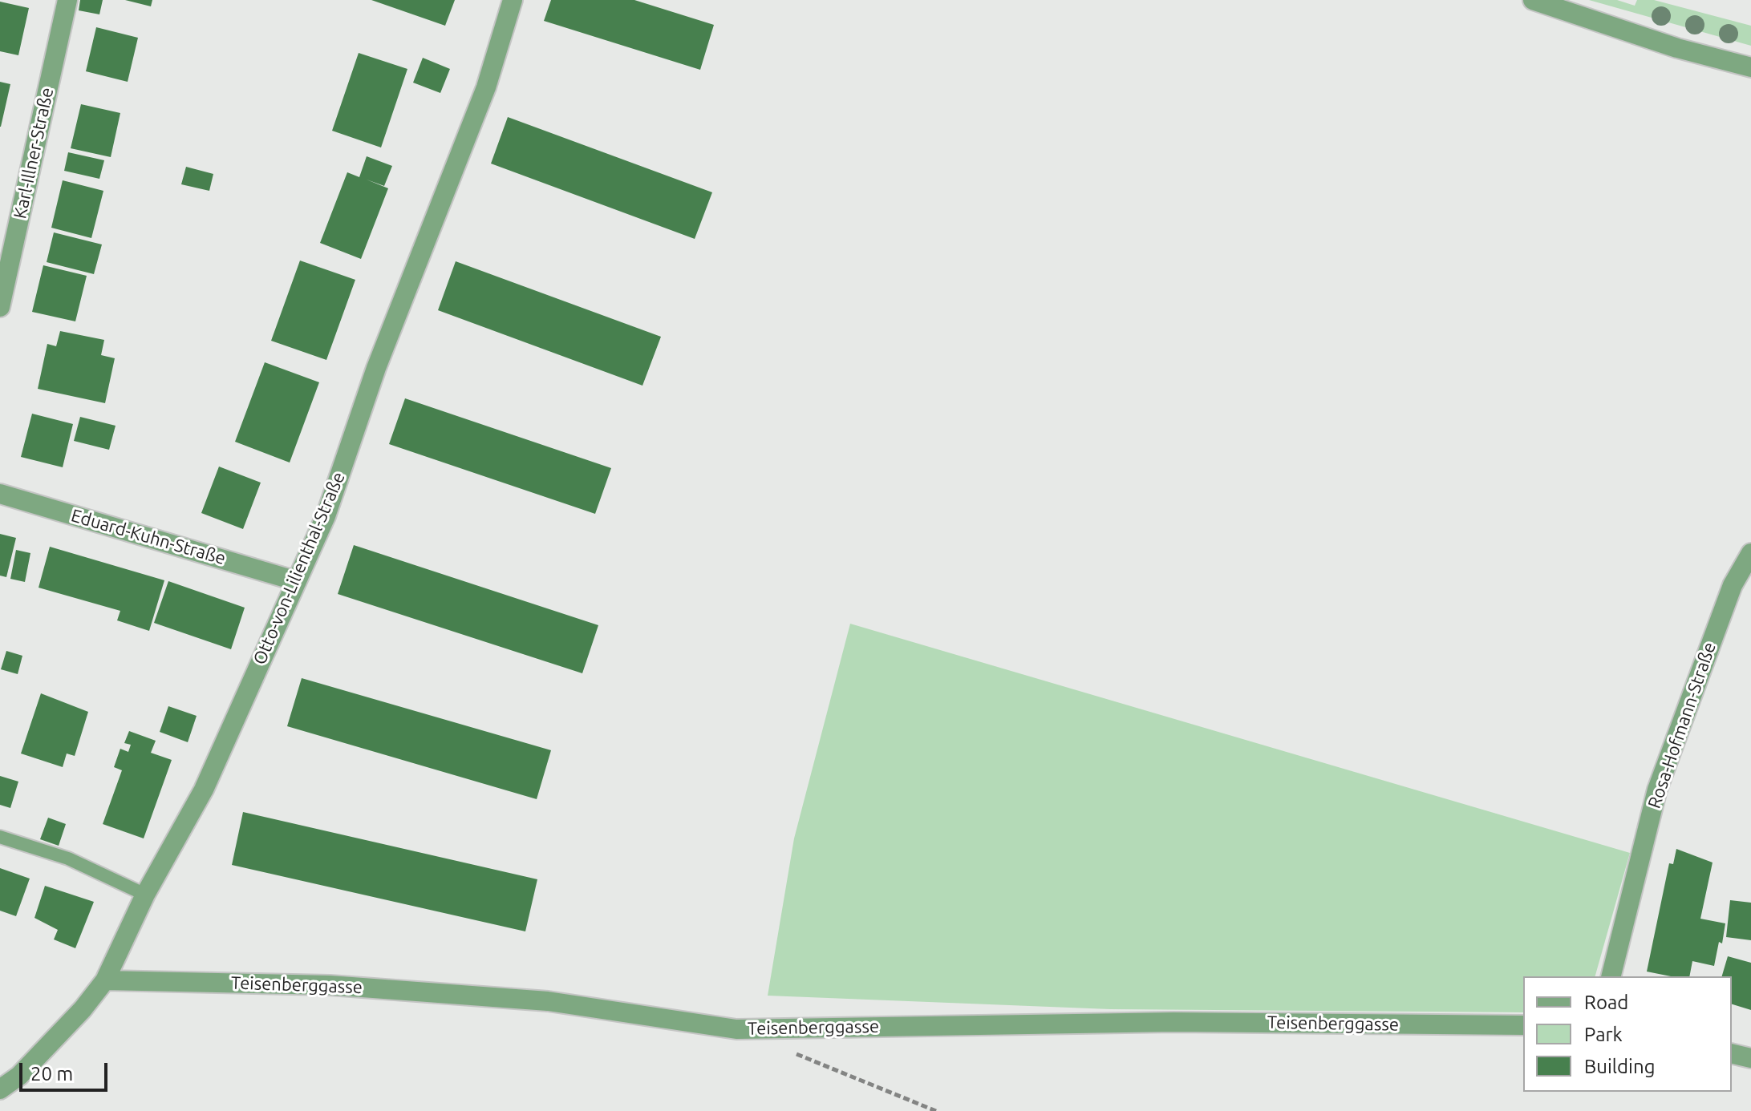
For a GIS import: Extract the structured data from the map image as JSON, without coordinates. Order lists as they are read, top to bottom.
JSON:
{
  "streets": {
    "street": [
      "Karl-Illner-Straße",
      "Eduard-Kuhn-Straße",
      "Otto-von-Lilienthal-Straße",
      "Rosa-Hofmann-Straße",
      "Teisenberggasse"
    ]
  },
  "crossings": [
    ["Eduard-Kuhn-Straße", "Otto-von-Lilienthal-Straße"],
    ["Otto-von-Lilienthal-Straße", "Teisenberggasse"]
  ],
  "legend": ["Road", "Park", "Building"],
  "scale_bar": "20 m"
}
